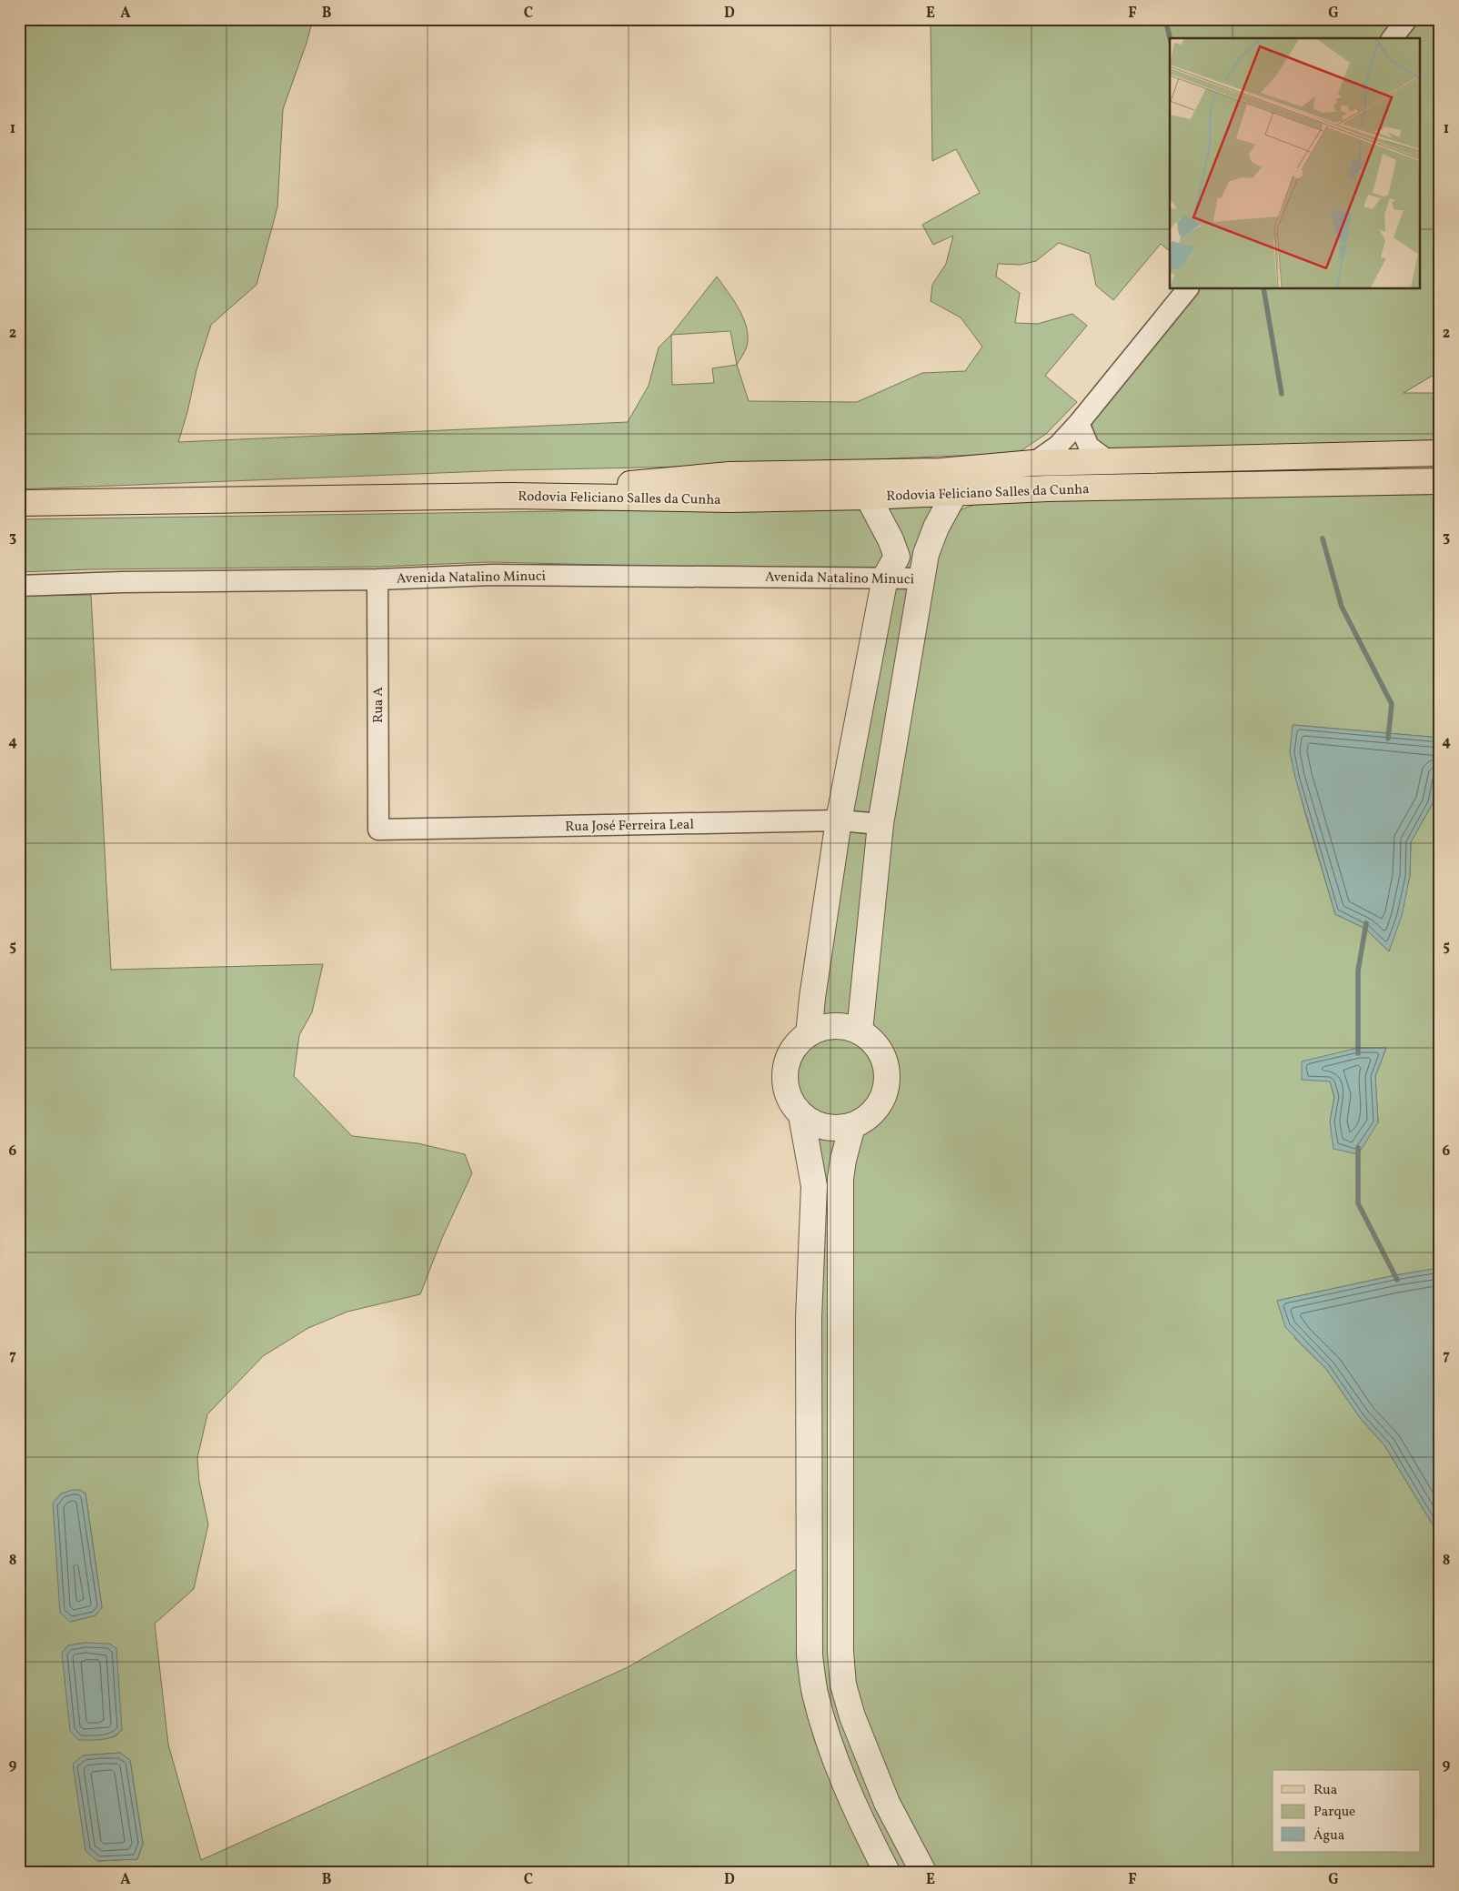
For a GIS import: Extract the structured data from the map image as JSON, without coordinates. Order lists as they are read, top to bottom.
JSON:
{
  "streets": {
    "main road": ["Rodovia Feliciano Salles da Cunha"],
    "street": ["Avenida Natalino Minuci", "Rua A", "Rua José Ferreira Leal"]
  },
  "crossings": [
    ["Avenida Natalino Minuci", "Rua A"],
    ["Rua A", "Rua José Ferreira Leal"]
  ],
  "legend": ["Rua", "Parque", "Água"],
  "grid": {
    "columns": [
      "A",
      "B",
      "C",
      "D",
      "E",
      "F",
      "G"
    ],
    "rows": [
      "1",
      "2",
      "3",
      "4",
      "5",
      "6",
      "7",
      "8",
      "9"
    ]
  }
}
